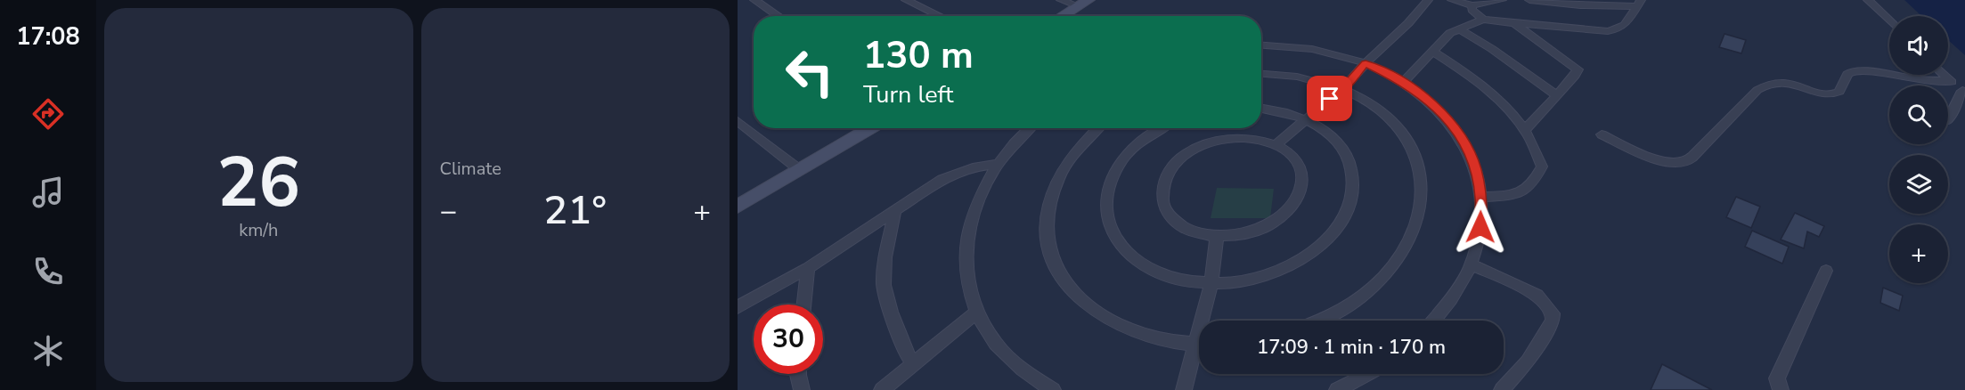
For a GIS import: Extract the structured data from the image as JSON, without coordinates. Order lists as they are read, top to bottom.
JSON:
{
  "page": {
    "tabs": "17:08",
    "tile": [
      ["26", "km/h"],
      "Climate"
    ],
    "map_buttons": "+",
    "turn": ["130 m", "Turn left"],
    "heat": ["−", "21°", "+"],
    "limit": "30",
    "trip": "17:09 · 1 min · 170 m"
  }
}
